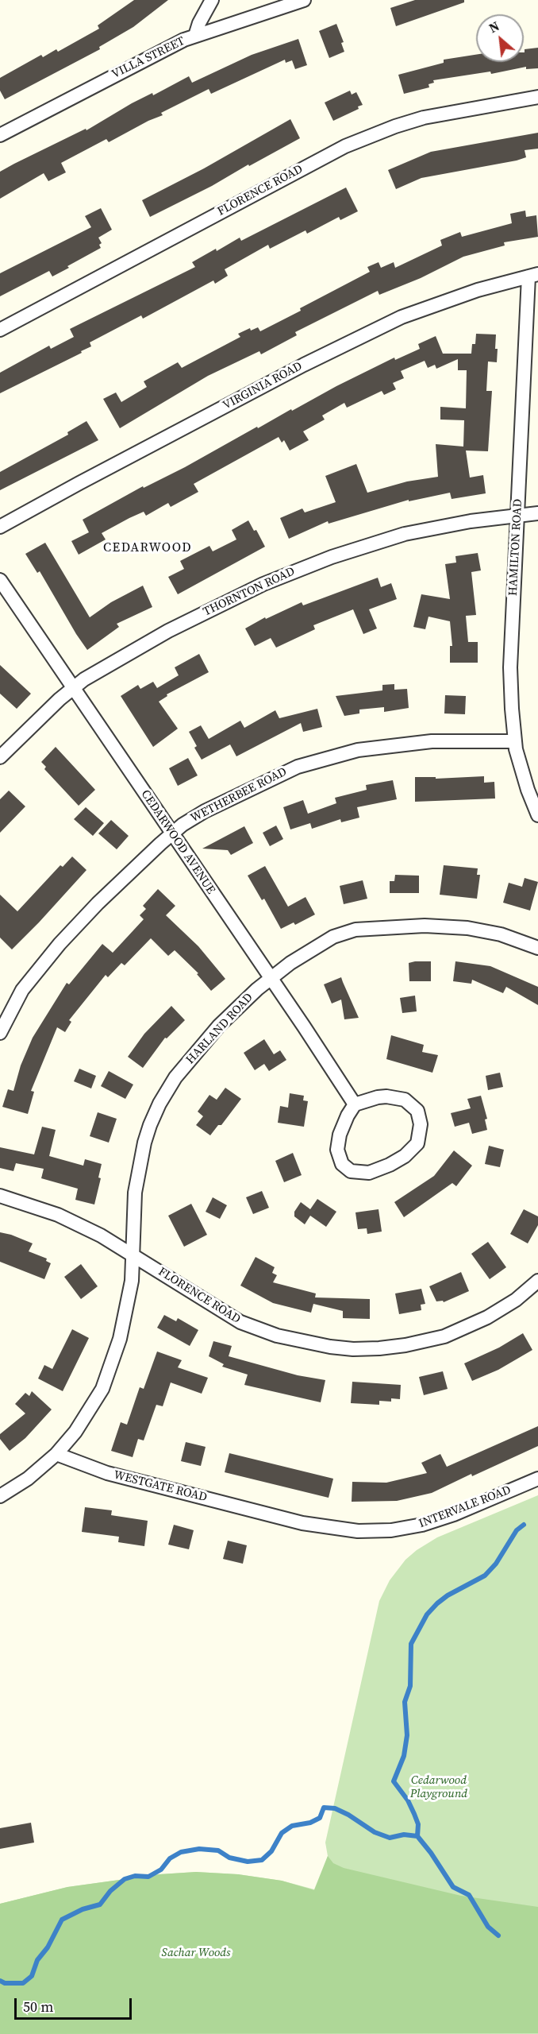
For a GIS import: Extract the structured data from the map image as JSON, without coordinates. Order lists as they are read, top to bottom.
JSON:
{
  "streets": {
    "street": [
      "VILLA STREET",
      "FLORENCE ROAD",
      "VIRGINIA ROAD",
      "HAMILTON ROAD",
      "THORNTON ROAD",
      "WETHERBEE ROAD",
      "CEDARWOOD AVENUE",
      "HARLAND ROAD",
      "WESTGATE ROAD",
      "INTERVALE ROAD"
    ]
  },
  "crossings": [
    ["FLORENCE ROAD", "HARLAND ROAD"],
    ["VIRGINIA ROAD", "HAMILTON ROAD"],
    ["HAMILTON ROAD", "THORNTON ROAD"],
    ["HAMILTON ROAD", "WETHERBEE ROAD"],
    ["THORNTON ROAD", "CEDARWOOD AVENUE"],
    ["WETHERBEE ROAD", "CEDARWOOD AVENUE"],
    ["CEDARWOOD AVENUE", "HARLAND ROAD"],
    ["HARLAND ROAD", "WESTGATE ROAD"],
    ["WESTGATE ROAD", "INTERVALE ROAD"]
  ],
  "districts": ["CEDARWOOD"],
  "parks": ["Cedarwood Playground", "Sachar Woods"],
  "scale_bar": "50 m",
  "north": "top left"
}
